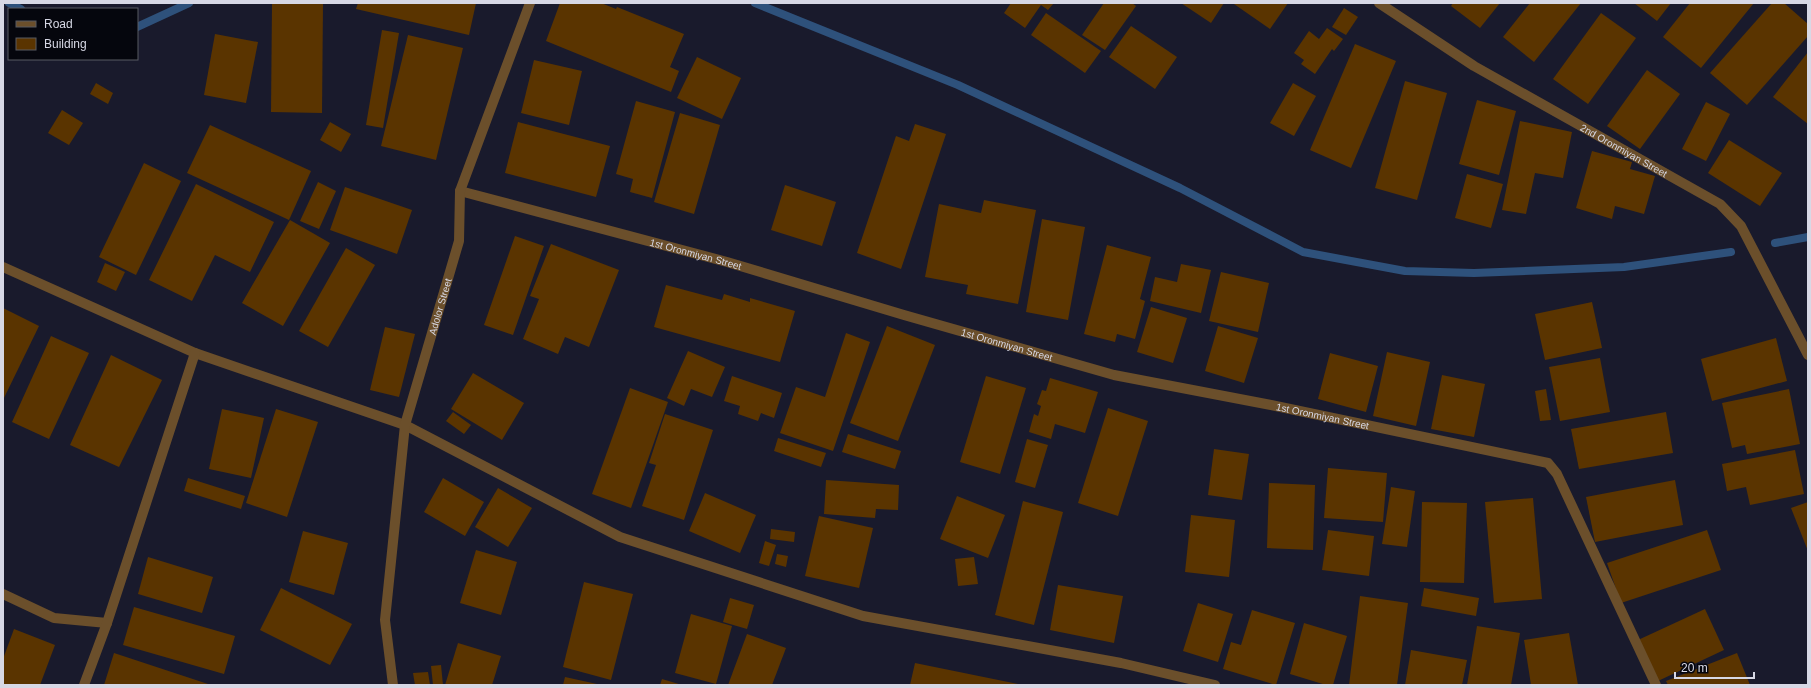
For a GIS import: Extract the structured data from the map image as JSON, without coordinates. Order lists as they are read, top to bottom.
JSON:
{
  "streets": {
    "street": ["2nd Oronmiyan Street", "1st Oronmiyan Street", "Adolor Street"]
  },
  "crossings": [
    ["1st Oronmiyan Street", "Adolor Street"]
  ],
  "legend": ["Road", "Building"],
  "scale_bar": "20 m"
}
